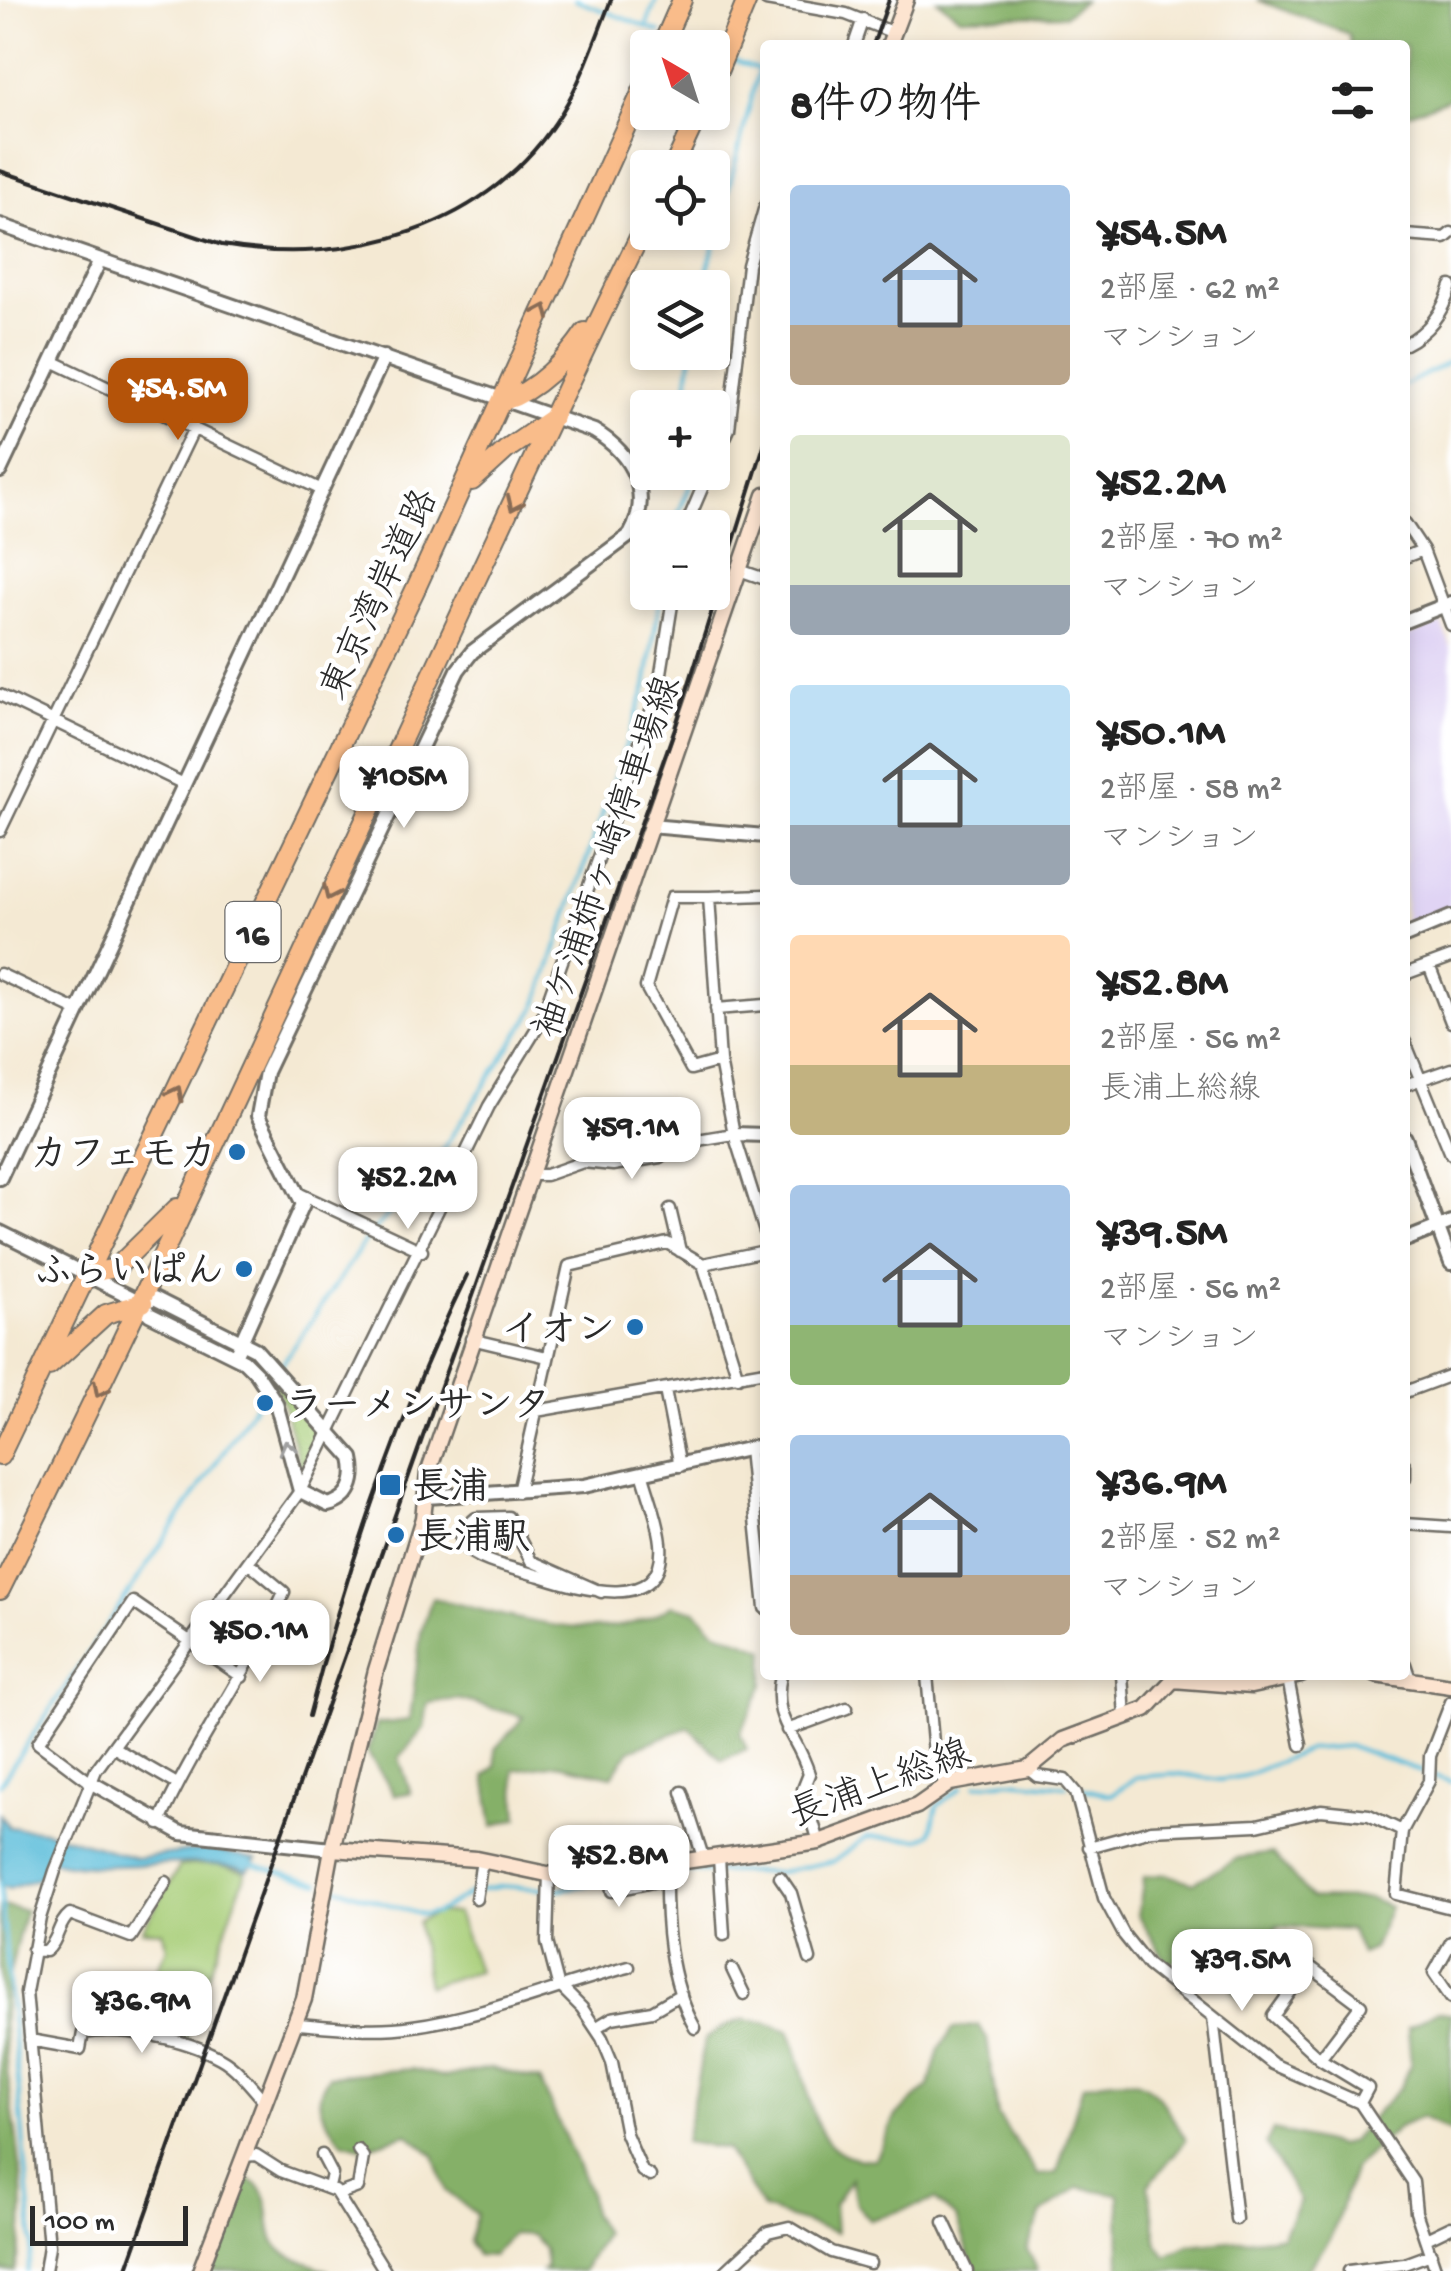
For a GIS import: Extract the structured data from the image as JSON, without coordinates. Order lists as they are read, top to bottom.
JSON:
{
  "streets": {
    "highway": ["東京湾岸道路", "16"],
    "main road": ["袖ケ浦姉ヶ崎停車場線", "長浦上総線"]
  },
  "crossings": [
    ["袖ケ浦姉ヶ崎停車場線", "長浦上総線"]
  ],
  "places": {
    "other": [
      "カフェモカ",
      "ふらいぱん",
      "イオン",
      "ラーメンサンタ",
      "長浦駅"
    ],
    "transit": ["長浦"]
  },
  "scale_bar": "100 m",
  "north": "top left",
  "page": {
    "map_buttons": ["+", "−"],
    "heading": "8件の物件",
    "list": [
      {
        "name": "¥54.5M",
        "note": "2部屋 · 62 m² · マンション"
      },
      {
        "name": "¥52.2M",
        "note": "2部屋 · 70 m² · マンション"
      },
      {
        "name": "¥50.1M",
        "note": "2部屋 · 58 m² · マンション"
      },
      {
        "name": "¥52.8M",
        "note": "2部屋 · 56 m² · 長浦上総線"
      },
      {
        "name": "¥39.5M",
        "note": "2部屋 · 56 m² · マンション"
      },
      {
        "name": "¥36.9M",
        "note": "2部屋 · 52 m² · マンション"
      }
    ],
    "price": [
      "¥54.5M",
      "¥105M",
      "¥59.1M",
      "¥52.2M",
      "¥50.1M",
      "¥52.8M",
      "¥39.5M",
      "¥36.9M"
    ],
    "scale": "100 m"
  }
}
